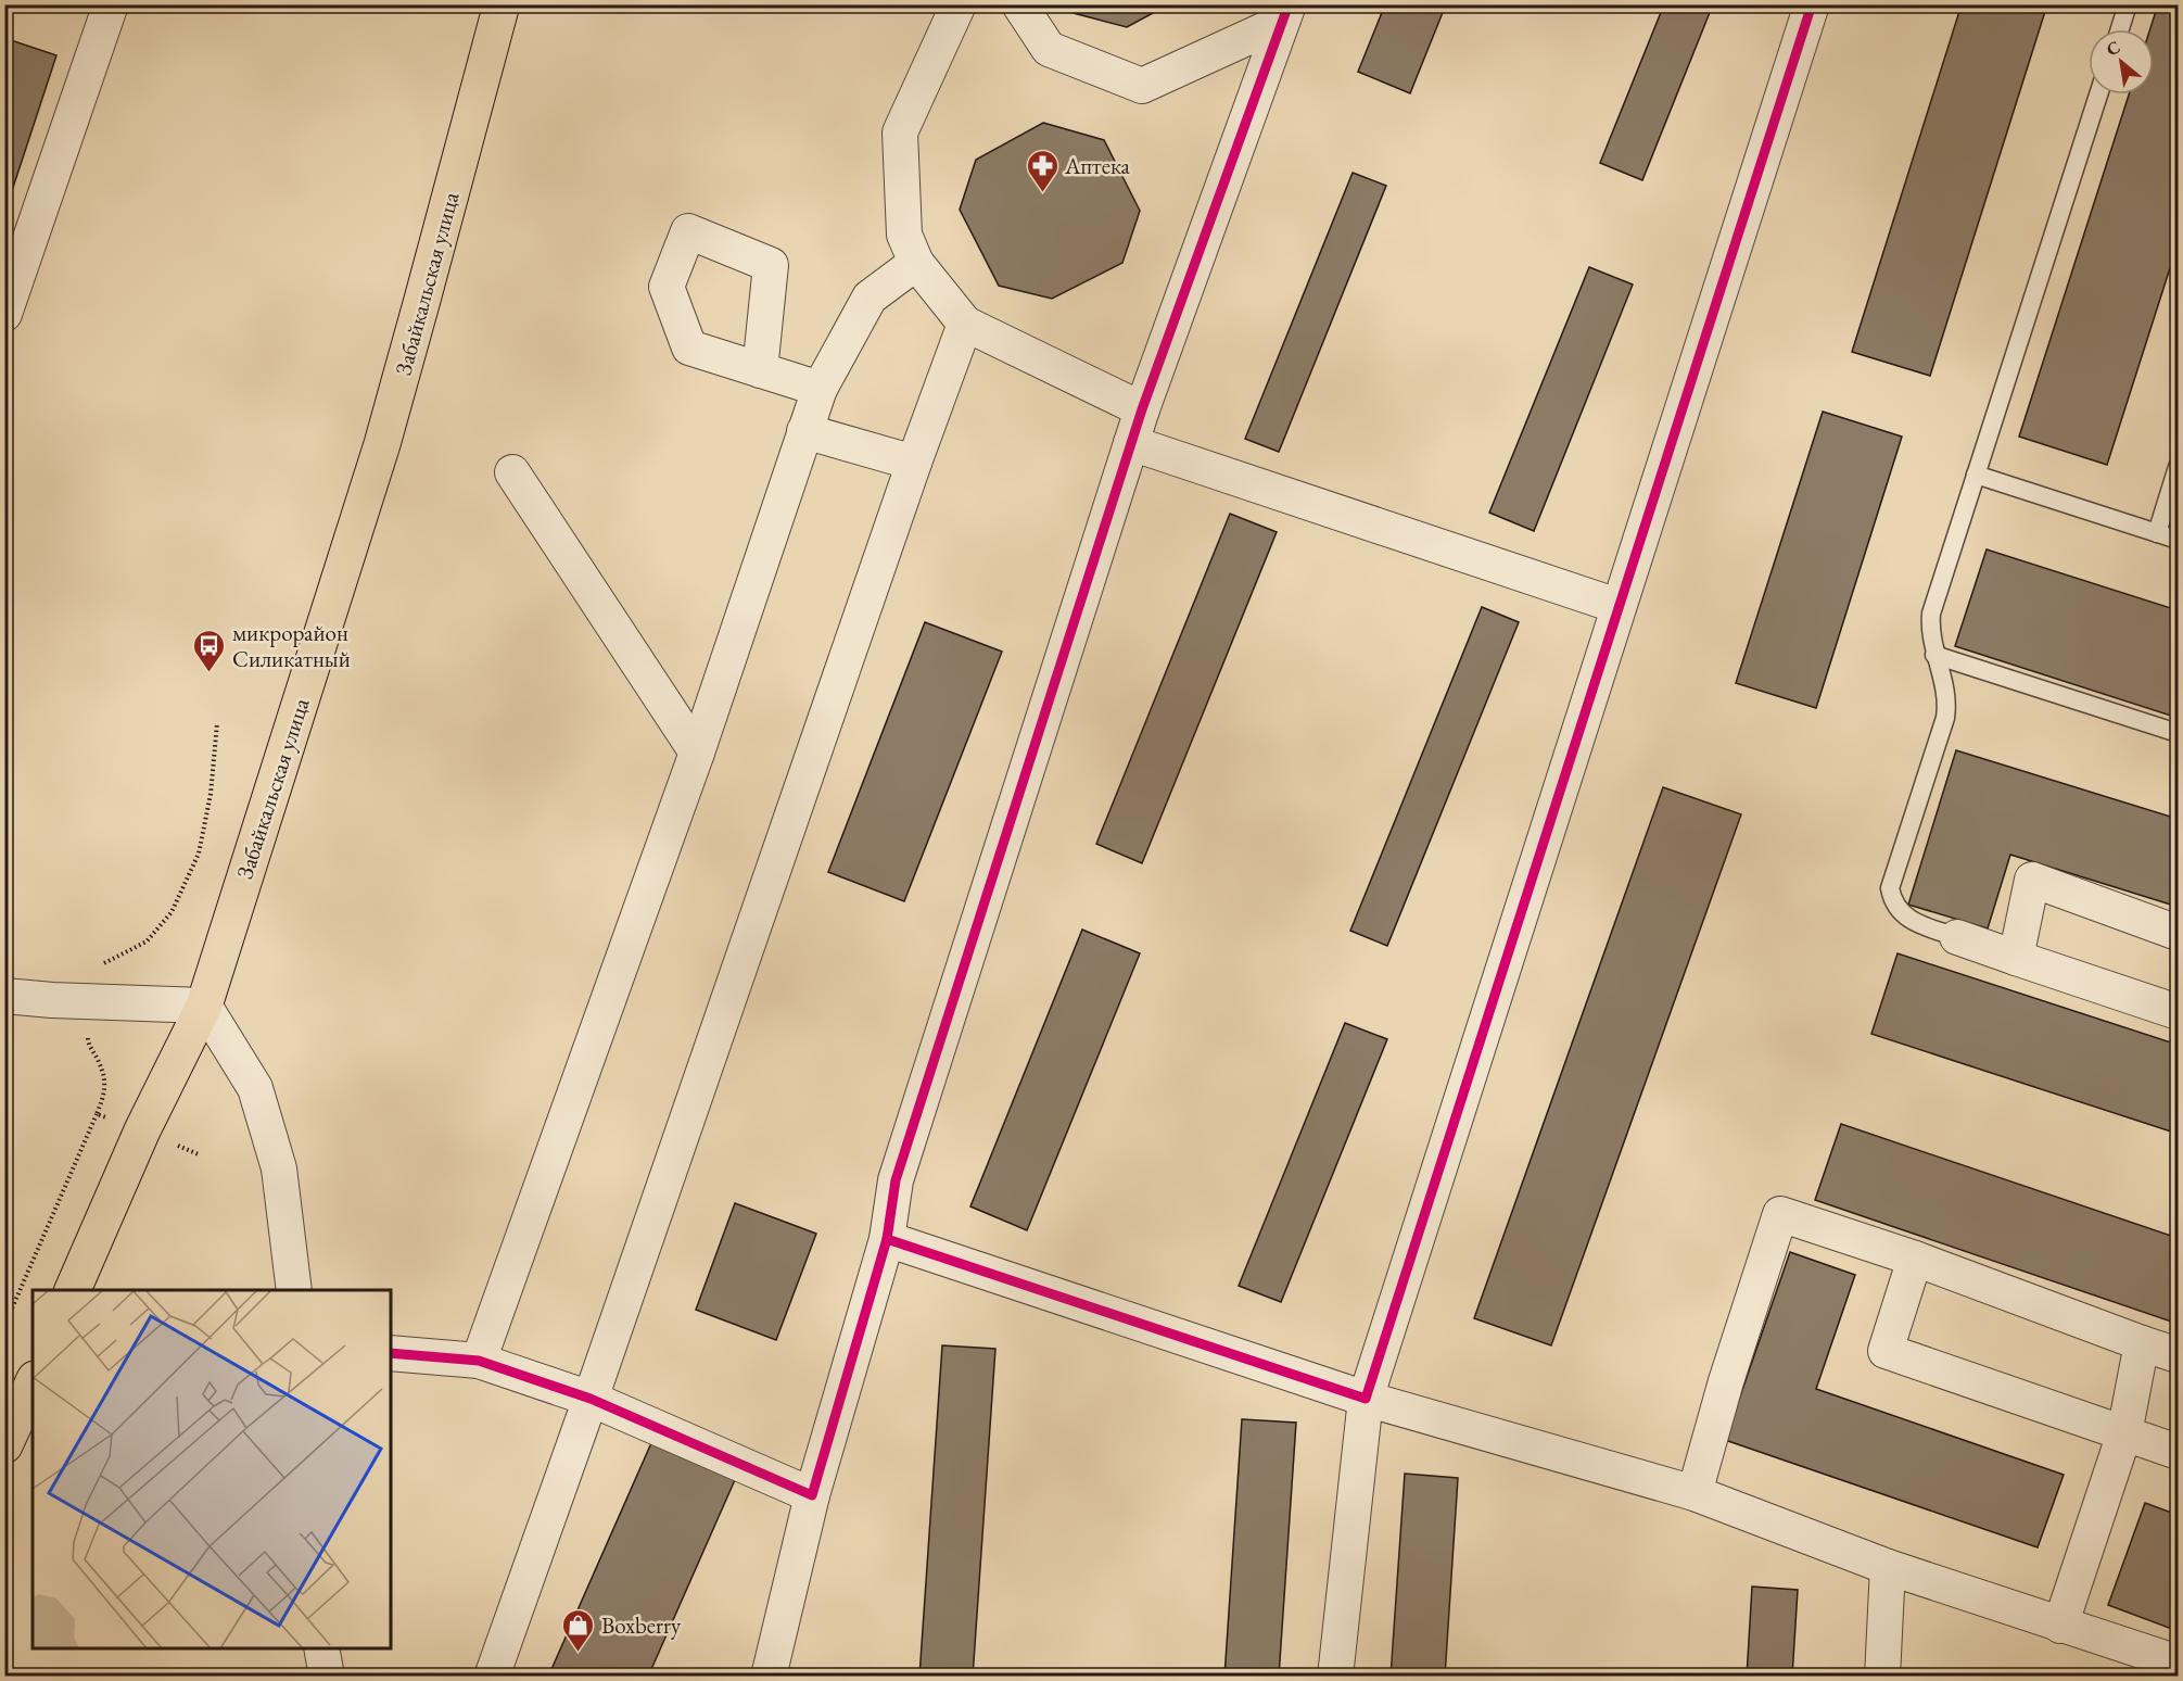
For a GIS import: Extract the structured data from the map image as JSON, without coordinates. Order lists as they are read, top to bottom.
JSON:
{
  "streets": {
    "main road": ["Забайкальская улица"]
  },
  "places": {
    "pharmacy": ["Аптека"],
    "bus stop": ["микрорайон Силикатный"],
    "shop": ["Boxberry"]
  },
  "north": "top left"
}
